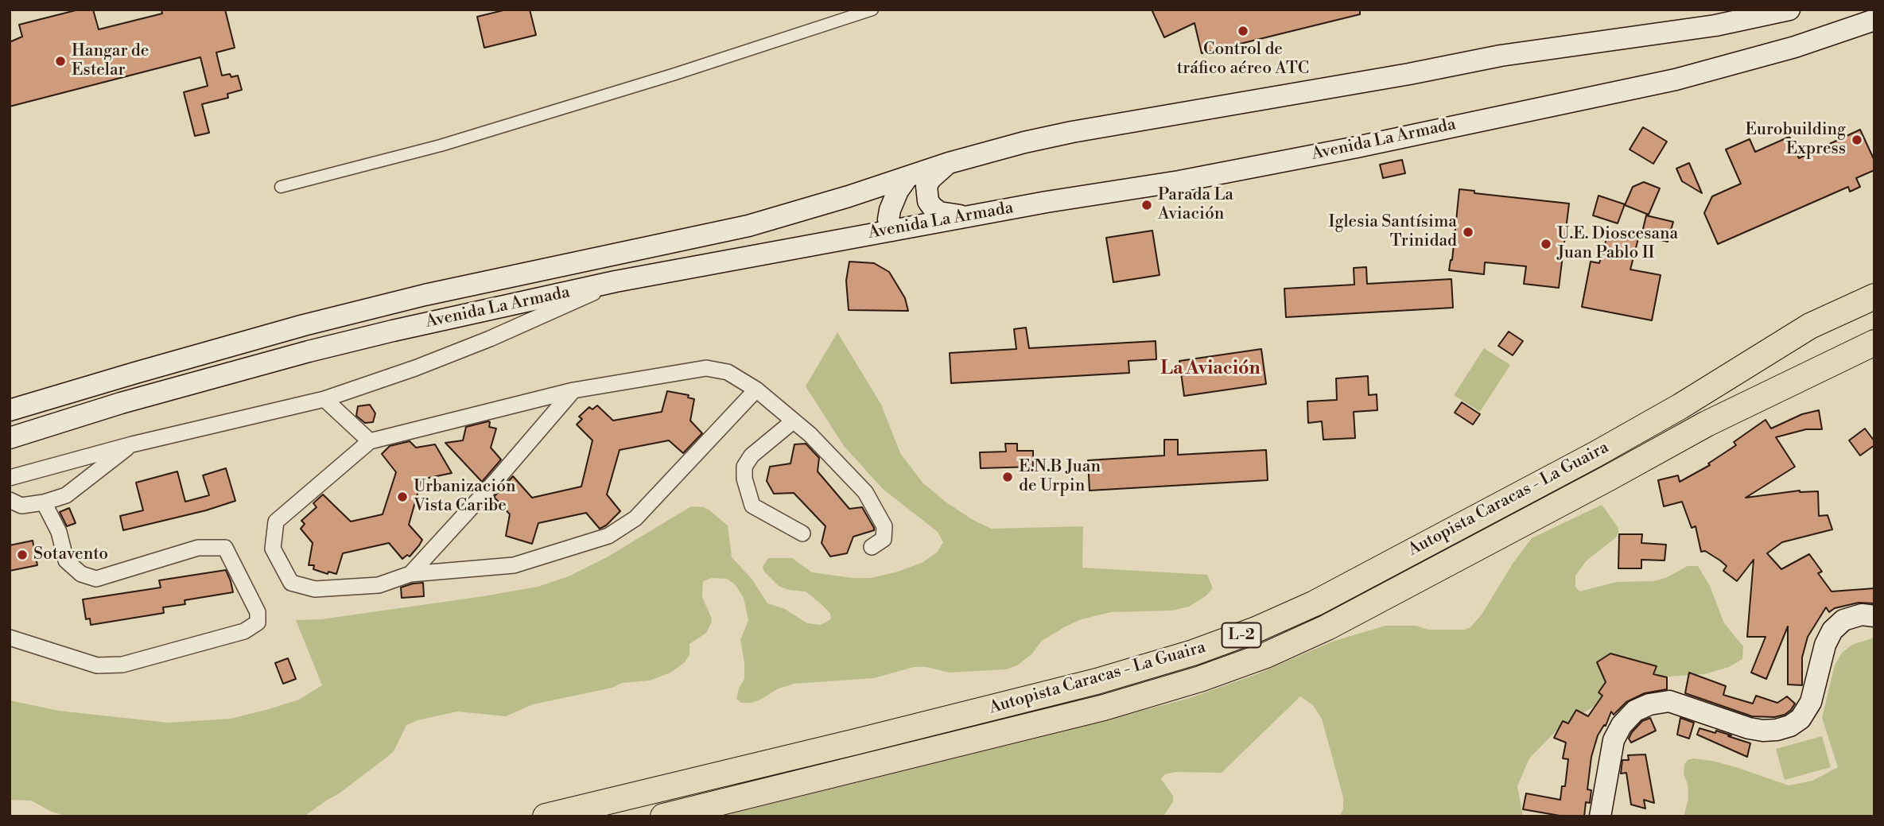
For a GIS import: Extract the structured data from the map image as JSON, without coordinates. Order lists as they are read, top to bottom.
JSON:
{
  "streets": {
    "highway": ["Autopista Caracas - La Guaira", "L-2"],
    "main road": ["Avenida La Armada"]
  },
  "districts": ["La Aviación"],
  "places": [
    "Control de tráfico aéreo ATC",
    "Hangar de Estelar",
    "Eurobuilding Express",
    "Parada La Aviación",
    "Iglesia Santísima Trinidad",
    "U.E. Dioscesana Juan Pablo II",
    "E.N.B Juan de Urpin",
    "Urbanización Vista Caribe",
    "Sotavento"
  ]
}
